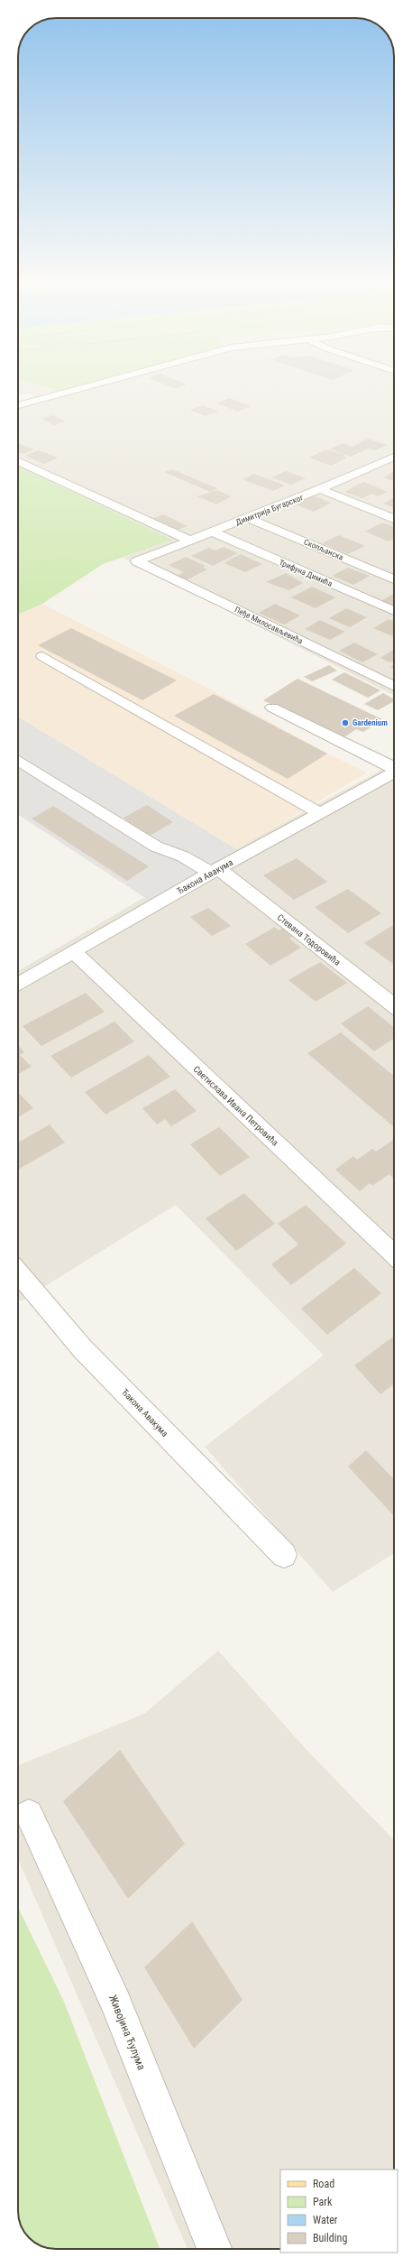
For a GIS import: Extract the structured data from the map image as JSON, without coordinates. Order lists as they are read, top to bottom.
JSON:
{
  "streets": {
    "street": [
      "Димитрија Бугарског",
      "Скопљанска",
      "Трифуна Димића",
      "Пеђе Милосављевића",
      "Ђакона Авакума",
      "Стевана Тодоровића",
      "Светислава Ивана Петровића",
      "Живојина Ћулума"
    ]
  },
  "crossings": [
    ["Димитрија Бугарског", "Скопљанска"],
    ["Димитрија Бугарског", "Трифуна Димића"],
    ["Димитрија Бугарског", "Пеђе Милосављевића"],
    ["Ђакона Авакума", "Стевана Тодоровића"],
    ["Ђакона Авакума", "Светислава Ивана Петровића"]
  ],
  "places": ["Gardenium"],
  "legend": [
    "Road",
    "Park",
    "Water",
    "Building"
  ]
}
